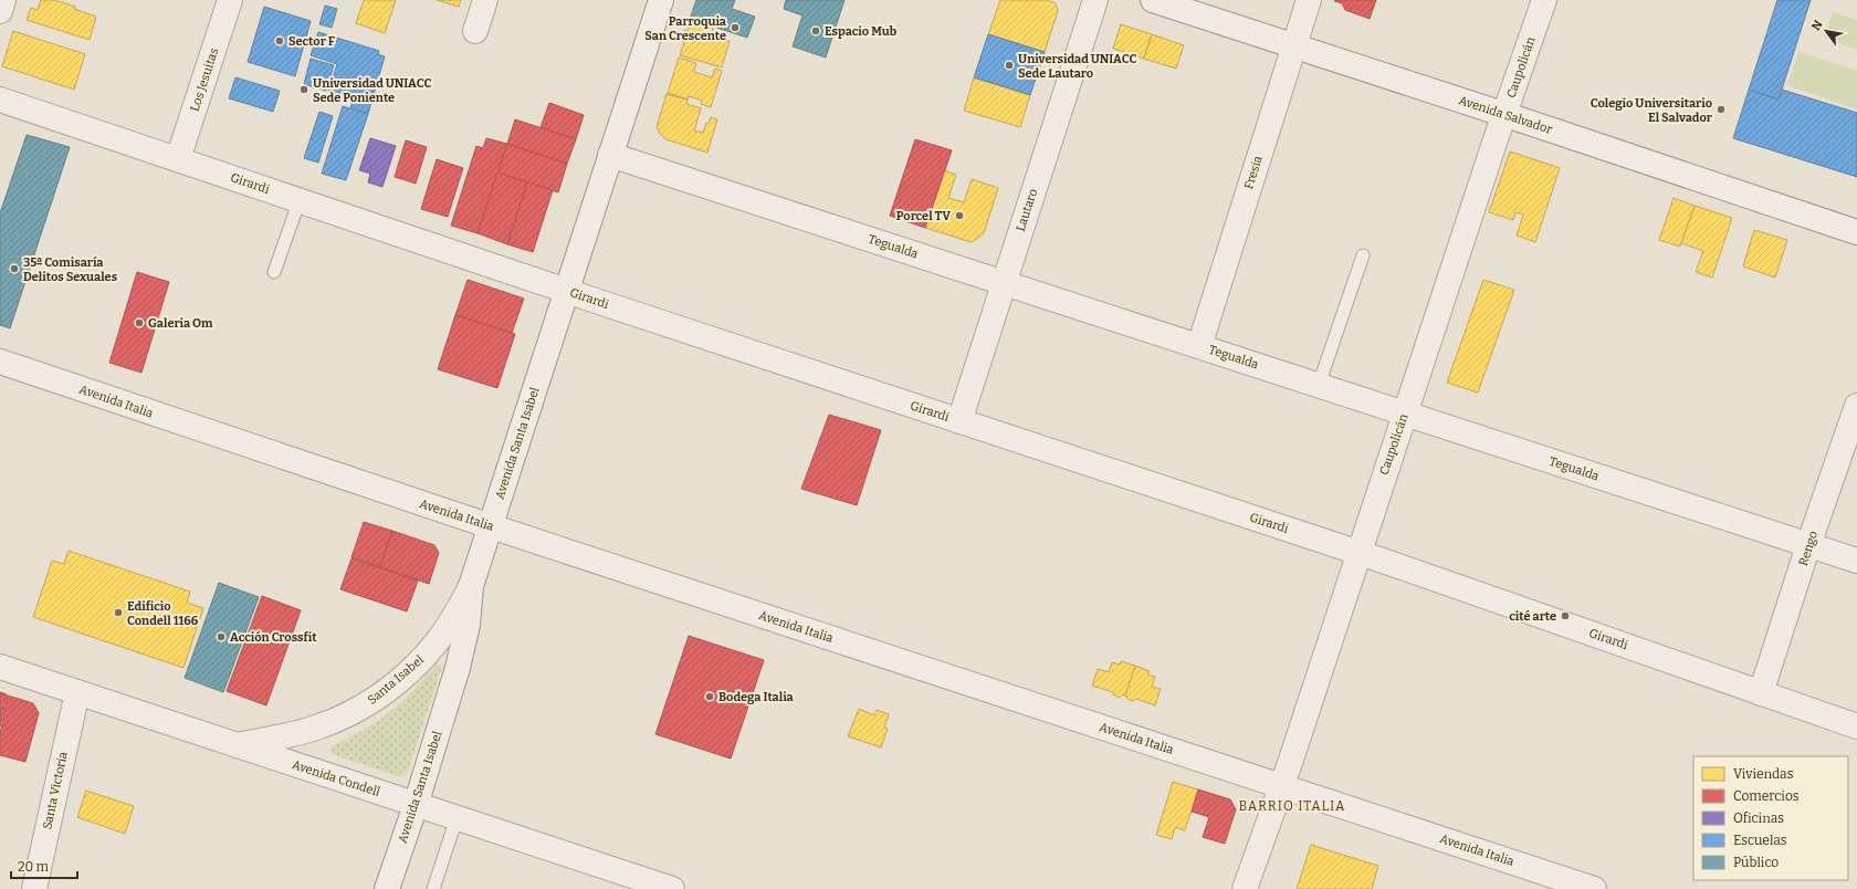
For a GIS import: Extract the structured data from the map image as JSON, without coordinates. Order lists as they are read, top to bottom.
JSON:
{
  "streets": {
    "street": [
      "Caupolicán",
      "Los Jesuitas",
      "Avenida Salvador",
      "Fresia",
      "Girardi",
      "Lautaro",
      "Tegualda",
      "Avenida Italia",
      "Avenida Santa Isabel",
      "Rengo",
      "Santa Isabel",
      "Avenida Condell",
      "Santa Victoria"
    ]
  },
  "crossings": [
    ["Caupolicán", "Avenida Salvador"],
    ["Caupolicán", "Girardi"],
    ["Caupolicán", "Tegualda"],
    ["Caupolicán", "Avenida Italia"],
    ["Los Jesuitas", "Girardi"],
    ["Avenida Salvador", "Fresia"],
    ["Fresia", "Tegualda"],
    ["Girardi", "Lautaro"],
    ["Girardi", "Avenida Santa Isabel"],
    ["Girardi", "Rengo"],
    ["Lautaro", "Tegualda"],
    ["Tegualda", "Avenida Santa Isabel"],
    ["Tegualda", "Rengo"],
    ["Avenida Italia", "Avenida Santa Isabel"],
    ["Avenida Santa Isabel", "Santa Isabel"],
    ["Avenida Santa Isabel", "Avenida Condell"],
    ["Santa Isabel", "Avenida Condell"],
    ["Avenida Condell", "Santa Victoria"]
  ],
  "districts": ["BARRIO ITALIA"],
  "places": [
    "Parroquia San Crescente",
    "Espacio Mub",
    "Sector F",
    "Universidad UNIACC Sede Lautaro",
    "Universidad UNIACC Sede Poniente",
    "Colegio Universitario El Salvador",
    "Porcel TV",
    "35ª Comisaría Delitos Sexuales",
    "Galeria Om",
    "Edificio Condell 1166",
    "cité arte",
    "Acción Crossfit",
    "Bodega Italia"
  ],
  "legend": [
    "Viviendas",
    "Comercios",
    "Oficinas",
    "Escuelas",
    "Público"
  ],
  "scale_bar": "20 m",
  "north": "top left"
}
